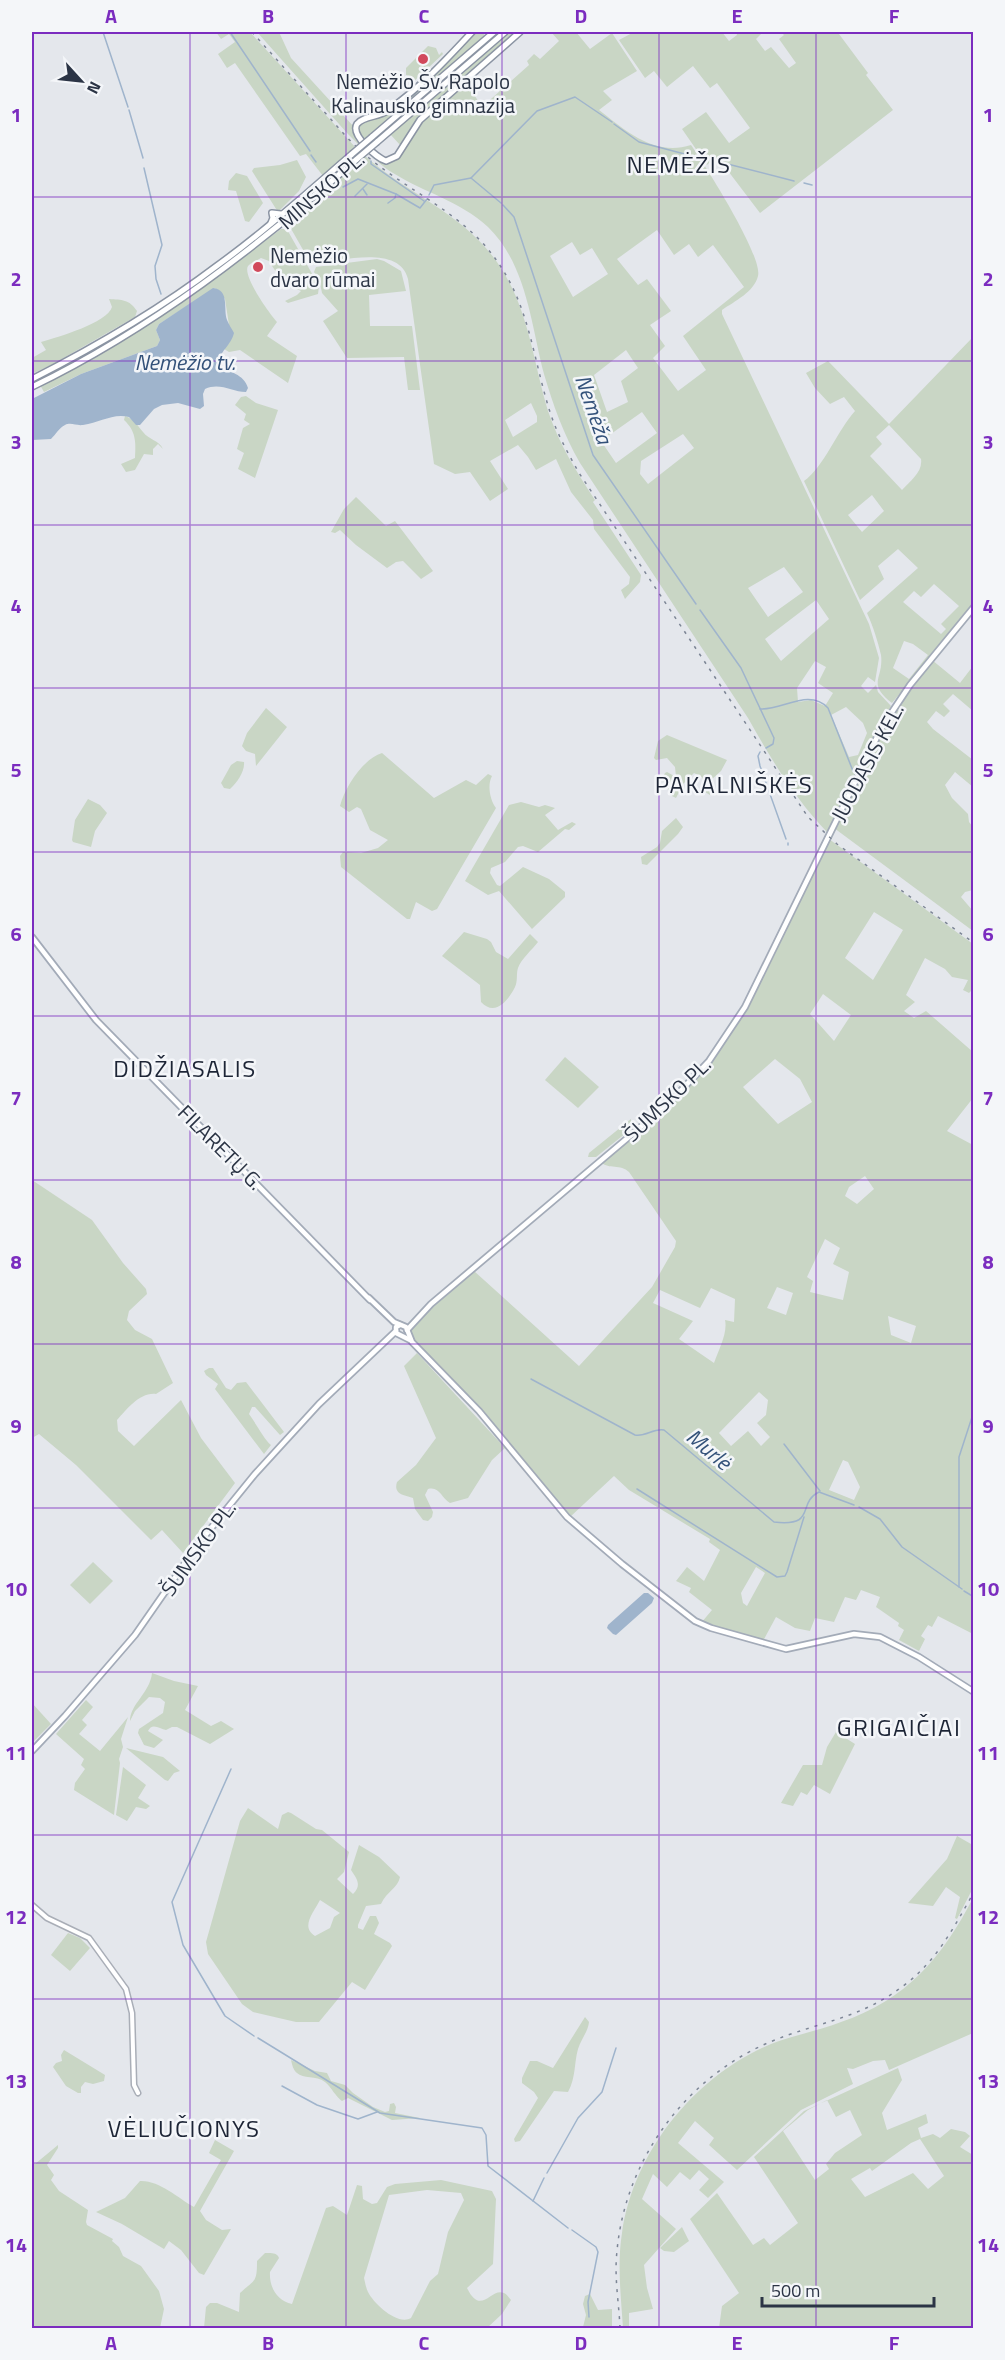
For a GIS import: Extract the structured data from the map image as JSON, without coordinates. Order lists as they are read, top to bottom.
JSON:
{
  "streets": {
    "highway": ["MINSKO PL."],
    "main road": ["JUODASIS KEL.", "ŠUMSKO PL.", "FILARETŲ G."]
  },
  "crossings": [
    ["JUODASIS KEL.", "ŠUMSKO PL."],
    ["ŠUMSKO PL.", "FILARETŲ G."]
  ],
  "districts": [
    "NEMĖŽIS",
    "PAKALNIŠKĖS",
    "DIDŽIASALIS",
    "GRIGAIČIAI",
    "VĖLIUČIONYS"
  ],
  "water": ["Nemėžio tv.", "Nemėža", "Murlė"],
  "places": ["Nemėžio Šv. Rapolo Kalinausko gimnazija", "Nemėžio dvaro rūmai"],
  "scale_bar": "500 m",
  "north": "bottom right",
  "grid": {
    "columns": [
      "A",
      "B",
      "C",
      "D",
      "E",
      "F"
    ],
    "rows": [
      "1",
      "2",
      "3",
      "4",
      "5",
      "6",
      "7",
      "8",
      "9",
      "10",
      "11",
      "12",
      "13",
      "14"
    ]
  }
}
